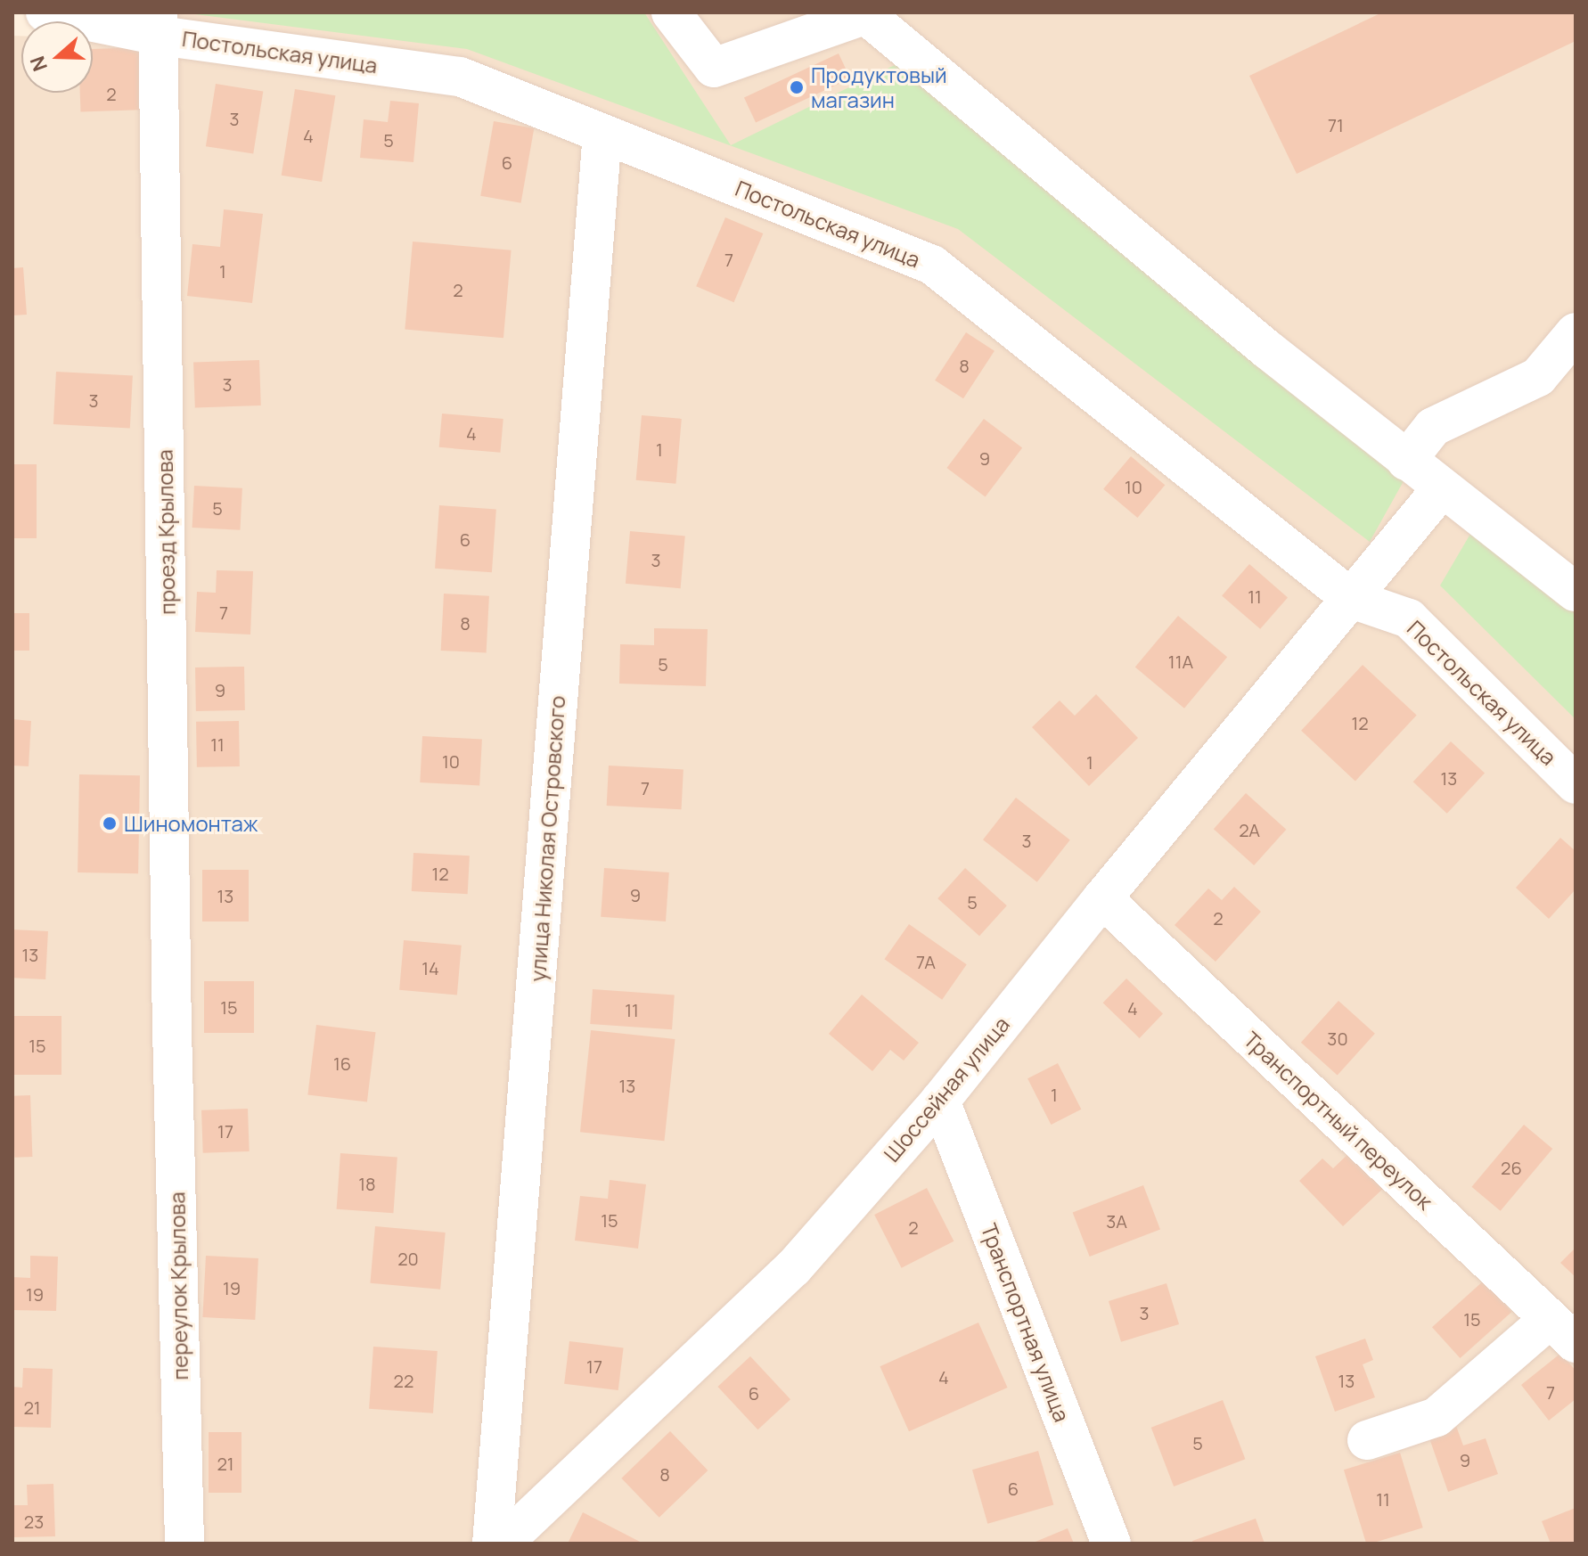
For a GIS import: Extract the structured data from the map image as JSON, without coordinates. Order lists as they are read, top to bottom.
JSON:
{
  "streets": {
    "street": [
      "Постольская улица",
      "проезд Крылова",
      "улица Николая Островского",
      "Шоссейная улица",
      "Транспортный переулок",
      "переулок Крылова",
      "Транспортная улица"
    ]
  },
  "crossings": [
    ["Постольская улица", "проезд Крылова"],
    ["Постольская улица", "улица Николая Островского"],
    ["Постольская улица", "Шоссейная улица"],
    ["проезд Крылова", "переулок Крылова"],
    ["Шоссейная улица", "Транспортный переулок"],
    ["Шоссейная улица", "Транспортная улица"]
  ],
  "places": ["Продуктовый магазин", "Шиномонтаж"],
  "house_numbers": [
    "2",
    "3",
    "71",
    "4",
    "5",
    "6",
    "7",
    "1",
    "2",
    "8",
    "3",
    "3",
    "4",
    "1",
    "9",
    "10",
    "5",
    "6",
    "3",
    "11",
    "7",
    "8",
    "11А",
    "5",
    "9",
    "12",
    "11",
    "10",
    "1",
    "13",
    "7",
    "2А",
    "3",
    "12",
    "9",
    "13",
    "5",
    "2",
    "13",
    "7А",
    "14",
    "15",
    "4",
    "11",
    "30",
    "15",
    "16",
    "13",
    "1",
    "17",
    "26",
    "18",
    "15",
    "3А",
    "2",
    "20",
    "19",
    "19",
    "3",
    "15",
    "17",
    "4",
    "22",
    "13",
    "7",
    "6",
    "21",
    "5",
    "9",
    "21",
    "8",
    "6",
    "11",
    "23"
  ],
  "north": "left"
}
